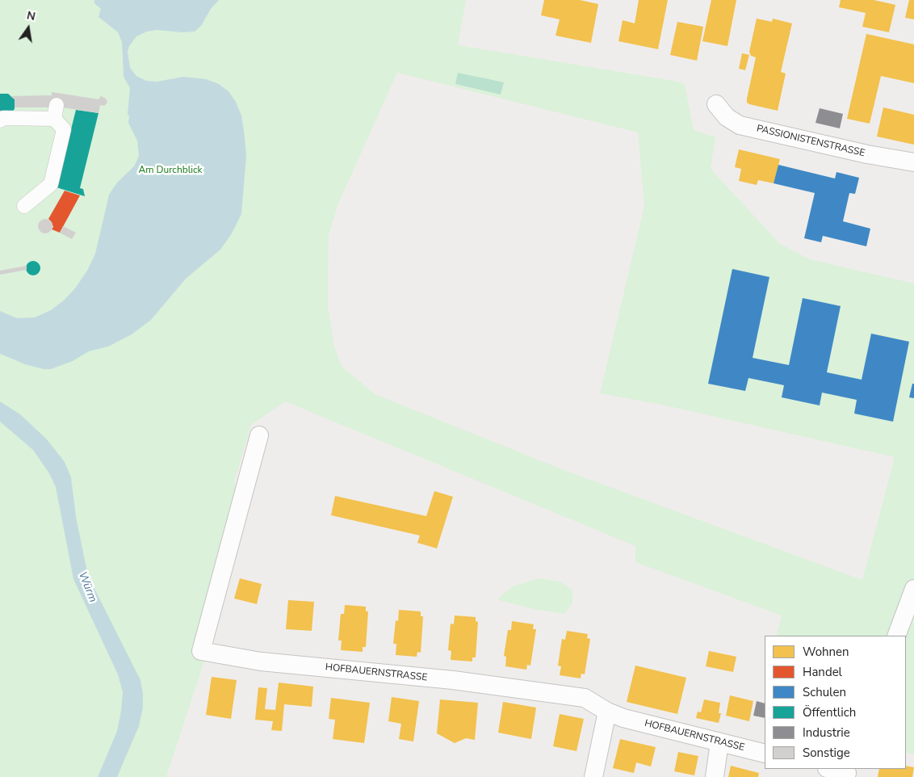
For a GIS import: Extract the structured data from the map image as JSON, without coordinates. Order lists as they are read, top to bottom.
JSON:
{
  "streets": {
    "street": ["PASSIONISTENSTRASSE", "HOFBAUERNSTRASSE"]
  },
  "water": ["Würm"],
  "parks": ["Am Durchblick"],
  "legend": [
    "Wohnen",
    "Handel",
    "Schulen",
    "Öffentlich",
    "Industrie",
    "Sonstige"
  ],
  "north": "top"
}
